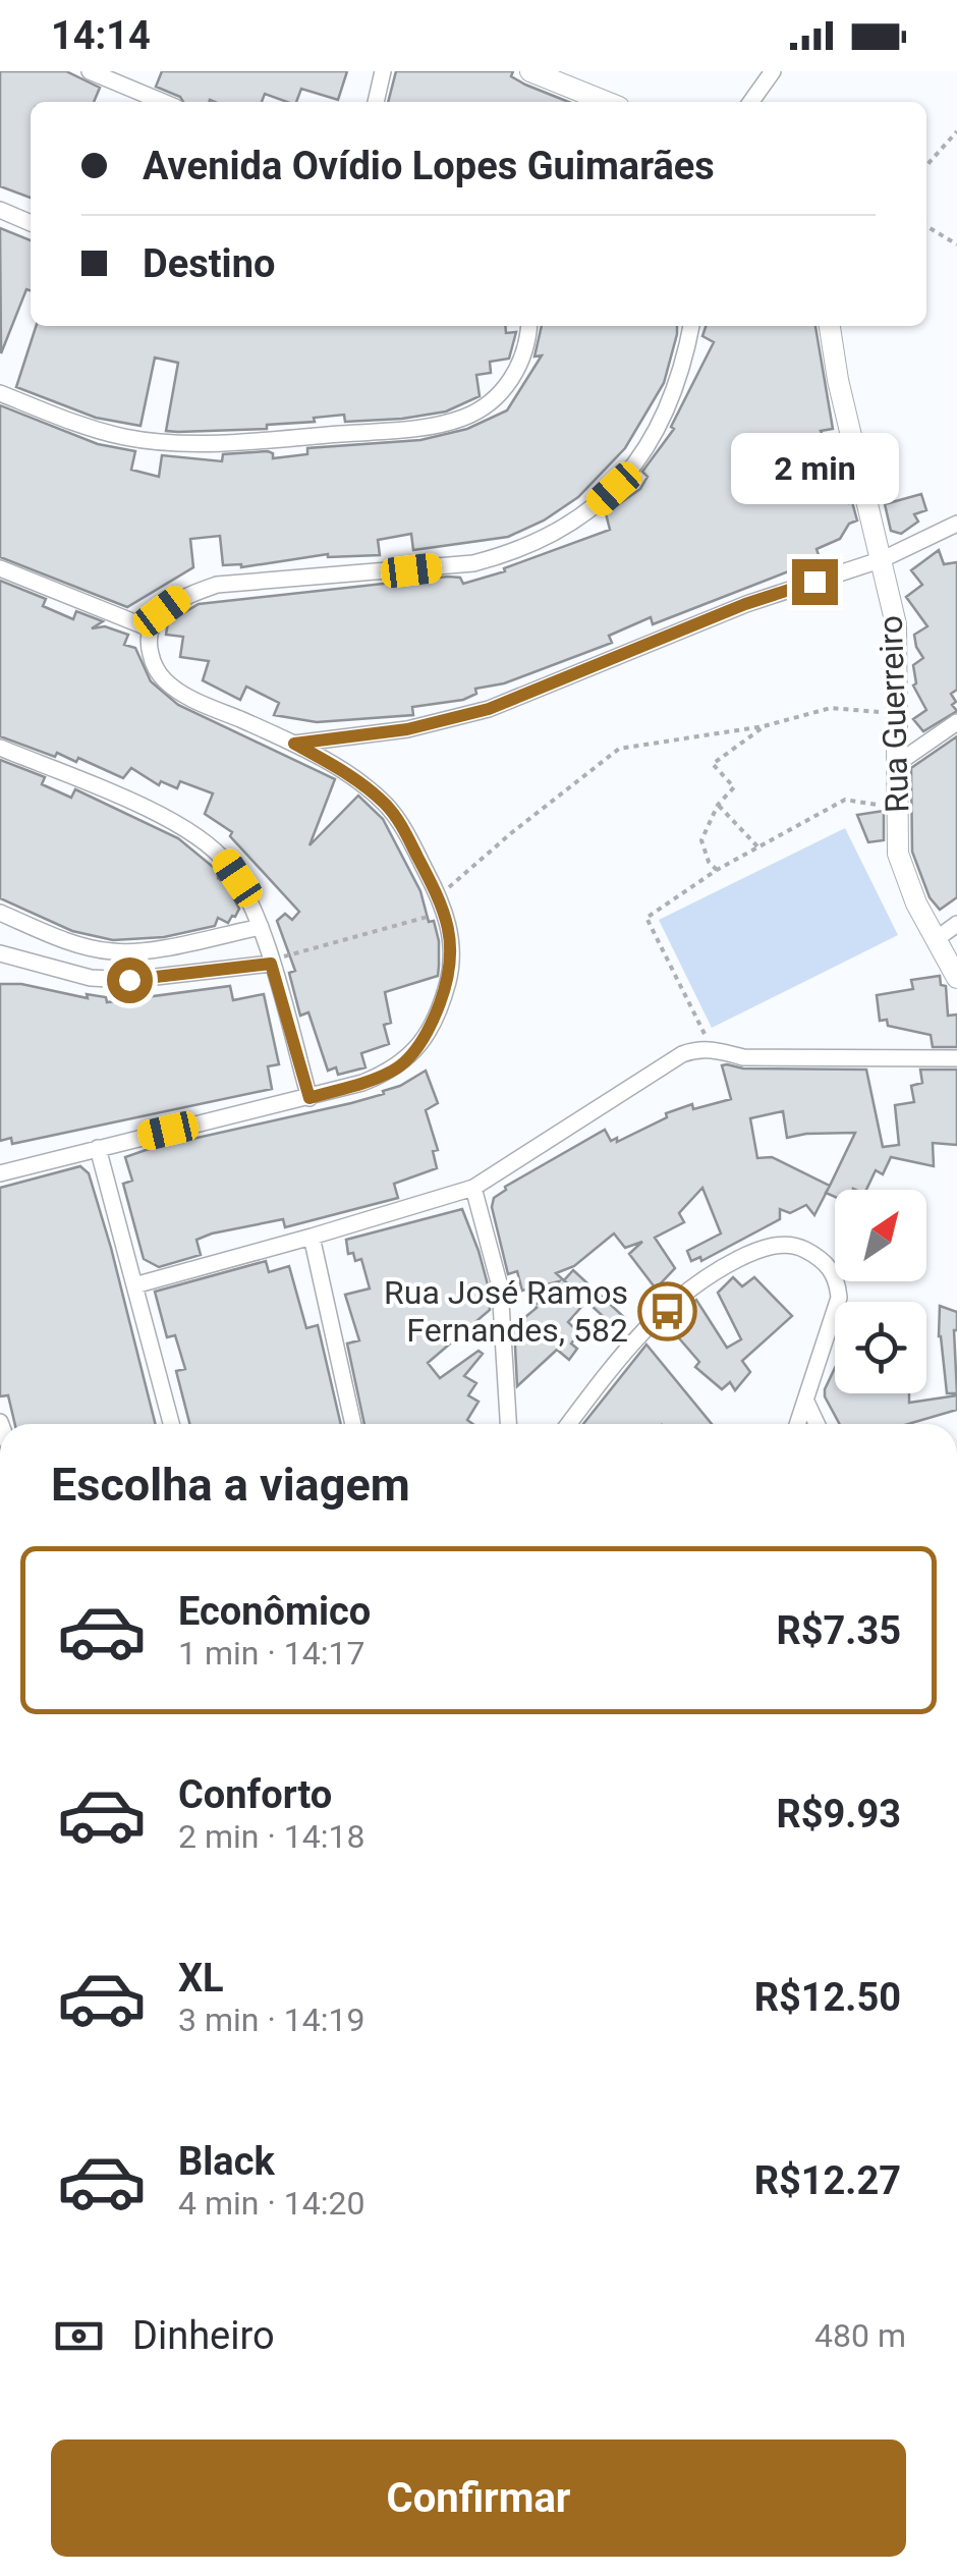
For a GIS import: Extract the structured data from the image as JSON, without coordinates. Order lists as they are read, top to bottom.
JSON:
{
  "streets": {
    "street": ["Rua Guerreiro"]
  },
  "places": {
    "bus stop": ["Rua José Ramos Fernandes, 582"]
  },
  "north": "top right",
  "page": {
    "status": "14:14",
    "banner": ["Avenida Ovídio Lopes Guimarães", "Destino"],
    "bubble": "2 min",
    "heading": "Escolha a viagem",
    "list": [
      {
        "name": "Econômico",
        "note": "1 min · 14:17",
        "value": "R$7.35"
      },
      {
        "name": "Conforto",
        "note": "2 min · 14:18",
        "value": "R$9.93"
      },
      {
        "name": "XL",
        "note": "3 min · 14:19",
        "value": "R$12.50"
      },
      {
        "name": "Black",
        "note": "4 min · 14:20",
        "value": "R$12.27"
      }
    ],
    "pay": ["Dinheiro", "480 m"],
    "buttons": "Confirmar"
  }
}
